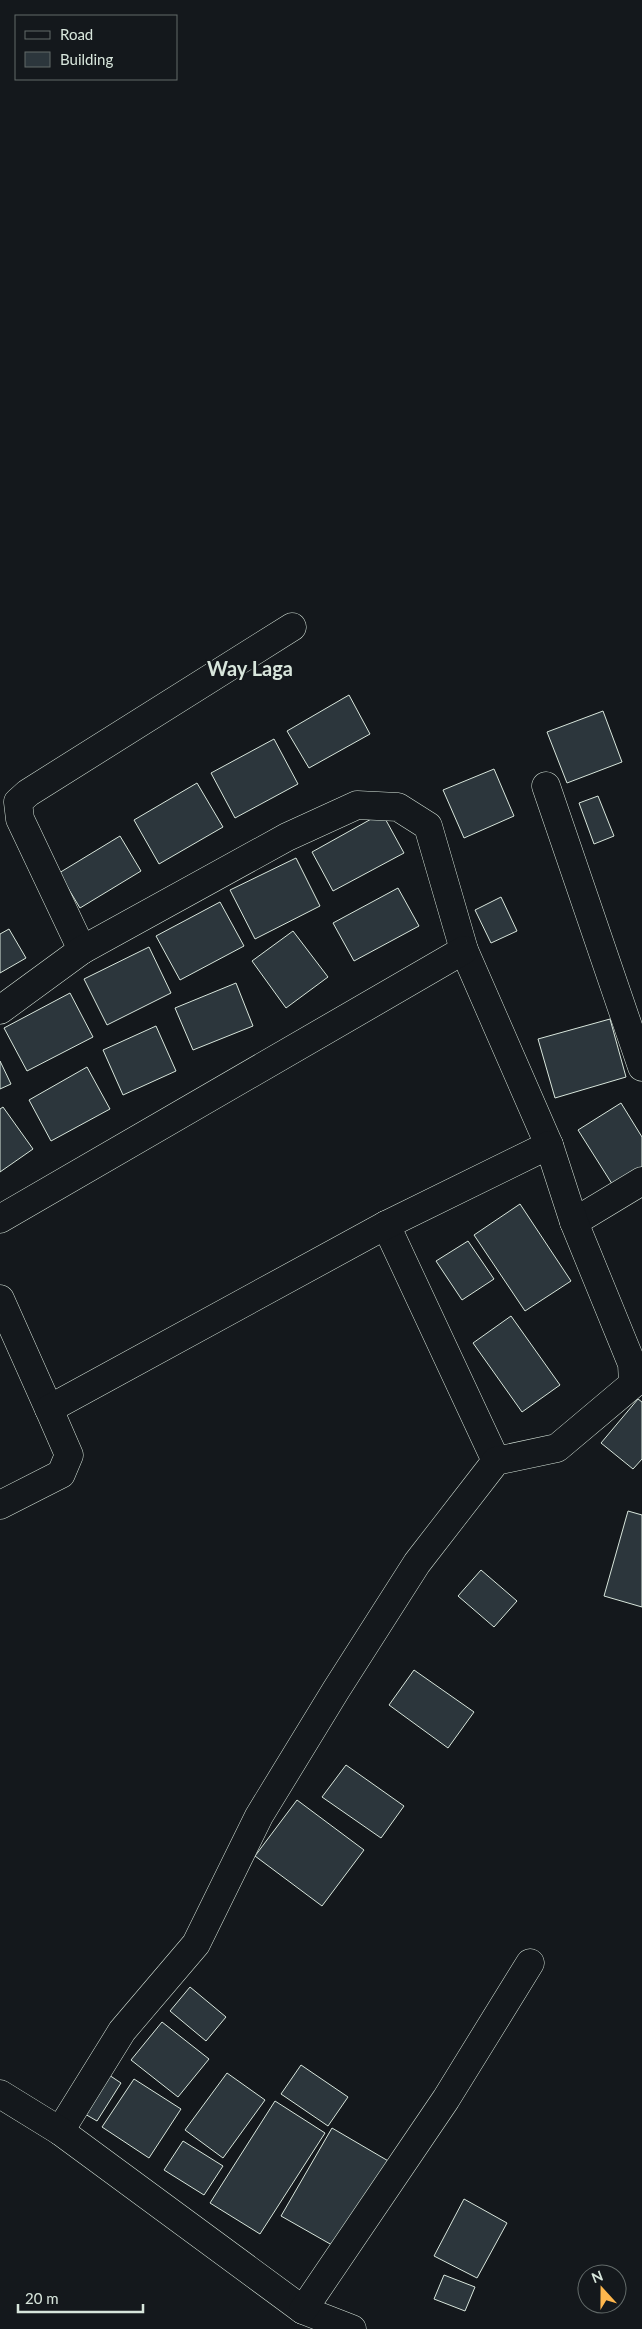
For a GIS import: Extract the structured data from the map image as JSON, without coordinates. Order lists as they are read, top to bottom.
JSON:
{
  "districts": ["Way Laga"],
  "legend": ["Road", "Building"],
  "scale_bar": "20 m",
  "north": "top"
}
